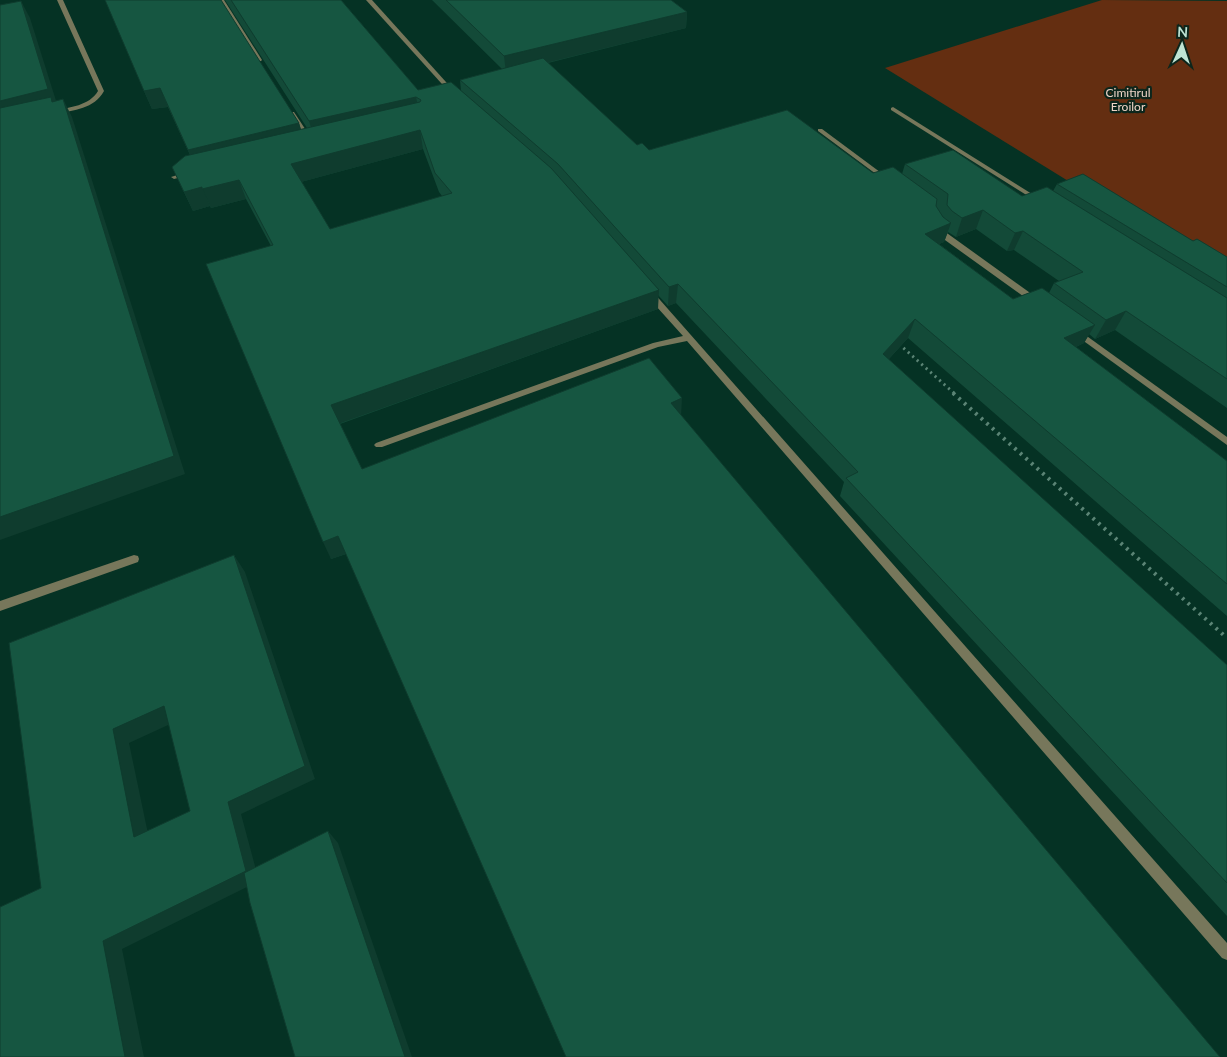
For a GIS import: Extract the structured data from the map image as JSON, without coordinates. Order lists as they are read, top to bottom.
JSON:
{
  "parks": ["Cimitirul Eroilor"],
  "north": "top"
}
